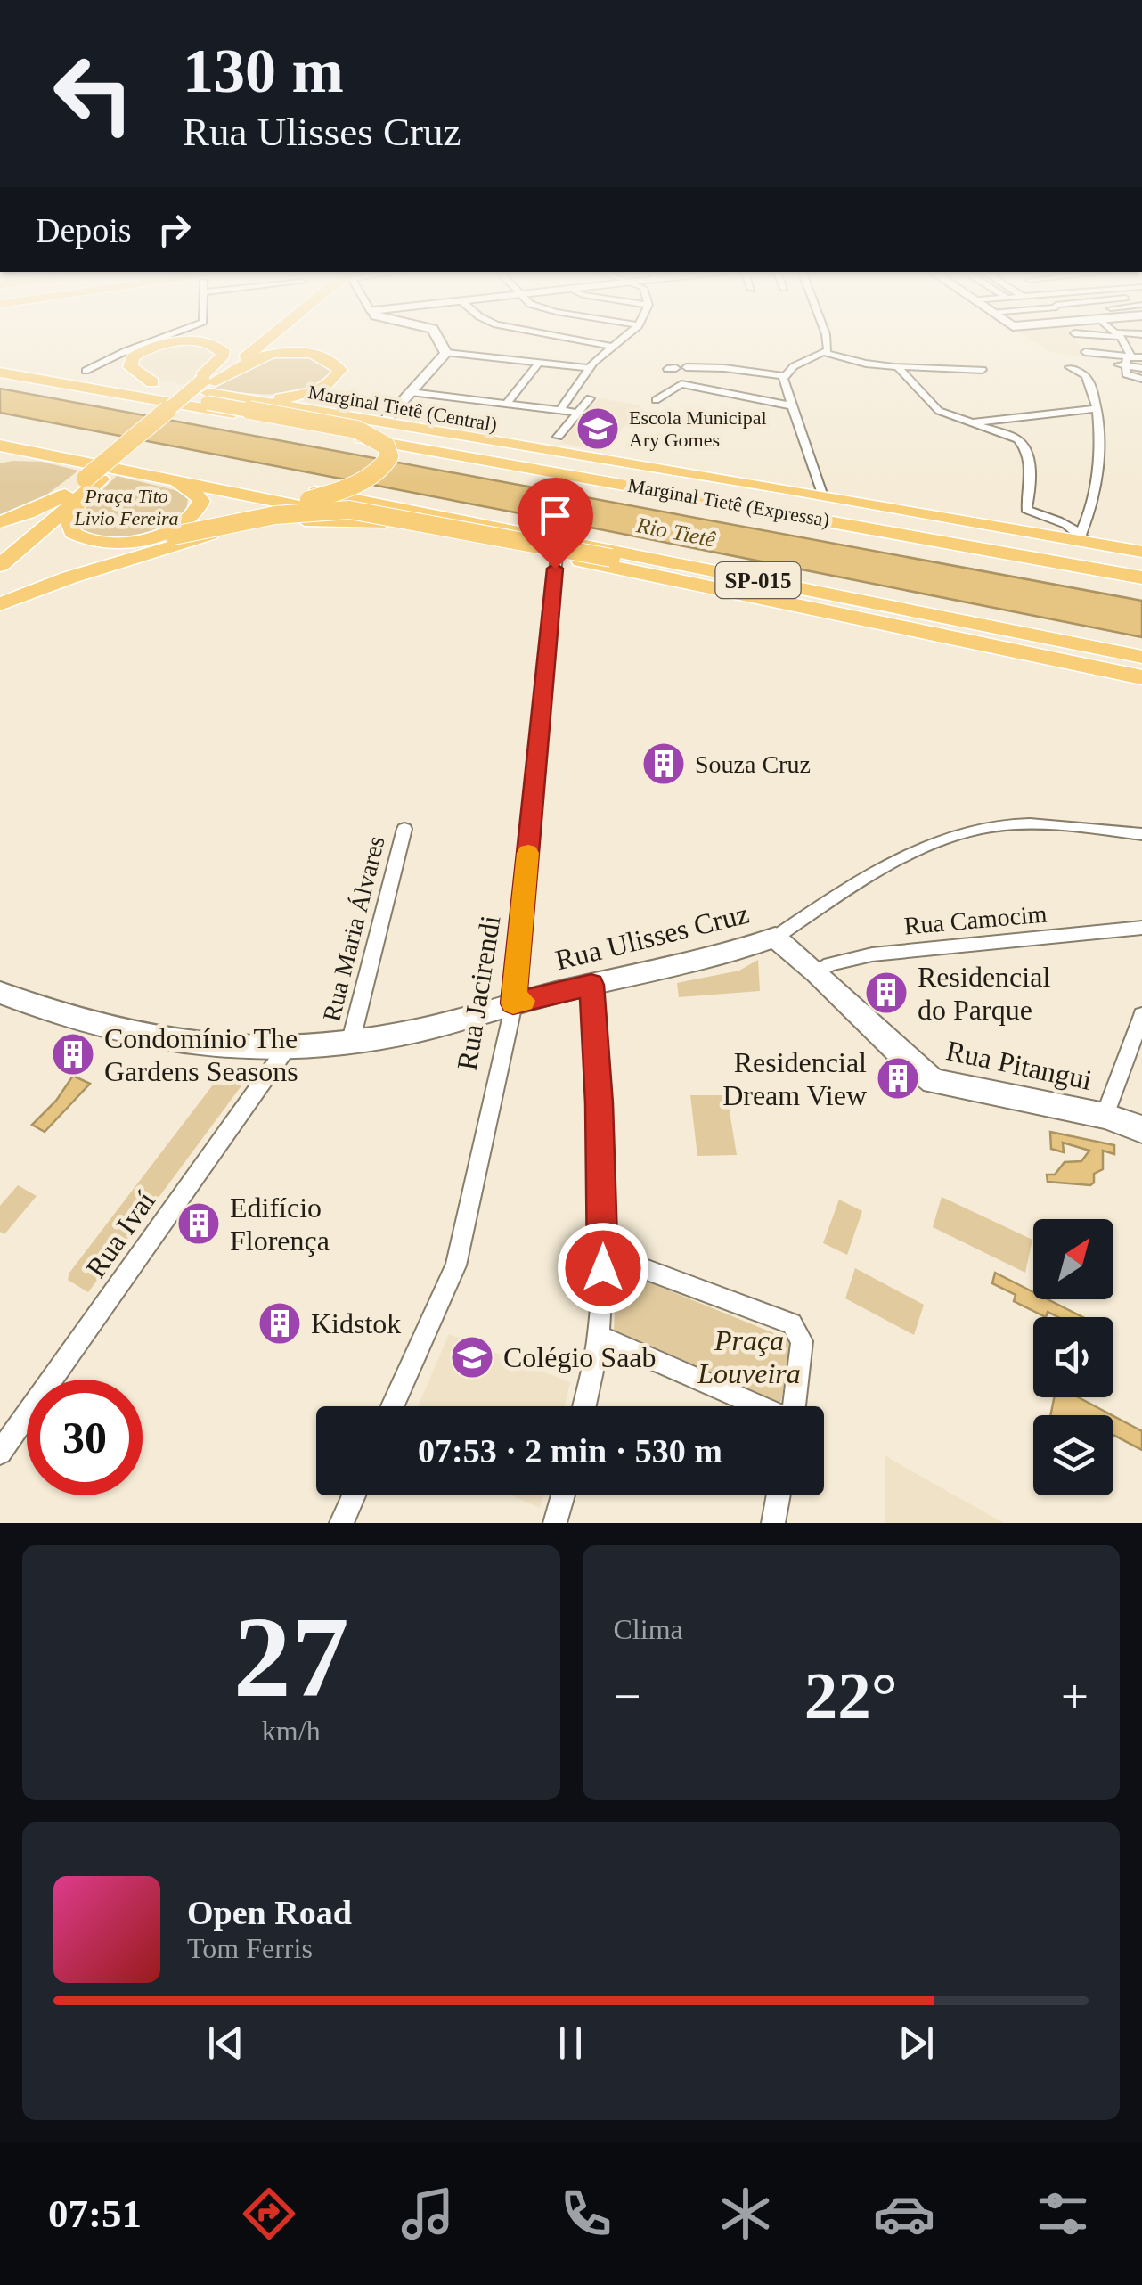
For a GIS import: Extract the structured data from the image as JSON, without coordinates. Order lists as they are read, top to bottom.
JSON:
{
  "streets": {
    "highway": ["Marginal Tietê (Central)", "Marginal Tietê (Expressa)", "SP-015"],
    "street": [
      "Rua Camocim",
      "Rua Maria Álvares",
      "Rua Ulisses Cruz",
      "Rua Jacirendi",
      "Rua Pitangui",
      "Rua Ivaí"
    ]
  },
  "crossings": [
    ["Marginal Tietê (Central)", "Marginal Tietê (Expressa)"],
    ["Rua Camocim", "Rua Pitangui"],
    ["Rua Maria Álvares", "Rua Ulisses Cruz"],
    ["Rua Ulisses Cruz", "Rua Jacirendi"],
    ["Rua Ulisses Cruz", "Rua Pitangui"],
    ["Rua Ulisses Cruz", "Rua Ivaí"]
  ],
  "water": ["Rio Tietê"],
  "parks": ["Praça Tito Livio Fereira", "Praça Louveira"],
  "places": {
    "school or university": ["Escola Municipal Ary Gomes", "Colégio Saab"],
    "building": [
      "Souza Cruz",
      "Residencial do Parque",
      "Condomínio The Gardens Seasons",
      "Residencial Dream View",
      "Edifício Florença",
      "Kidstok"
    ]
  },
  "north": "top right",
  "page": {
    "turn": ["130 m", "Rua Ulisses Cruz"],
    "then": "Depois",
    "limit": "30",
    "trip": "07:53 · 2 min · 530 m",
    "tile": [
      ["27", "km/h"],
      "Clima"
    ],
    "heat": ["−", "22°", "+"],
    "song": ["Open Road", "Tom Ferris"],
    "tabs": "07:51"
  }
}
